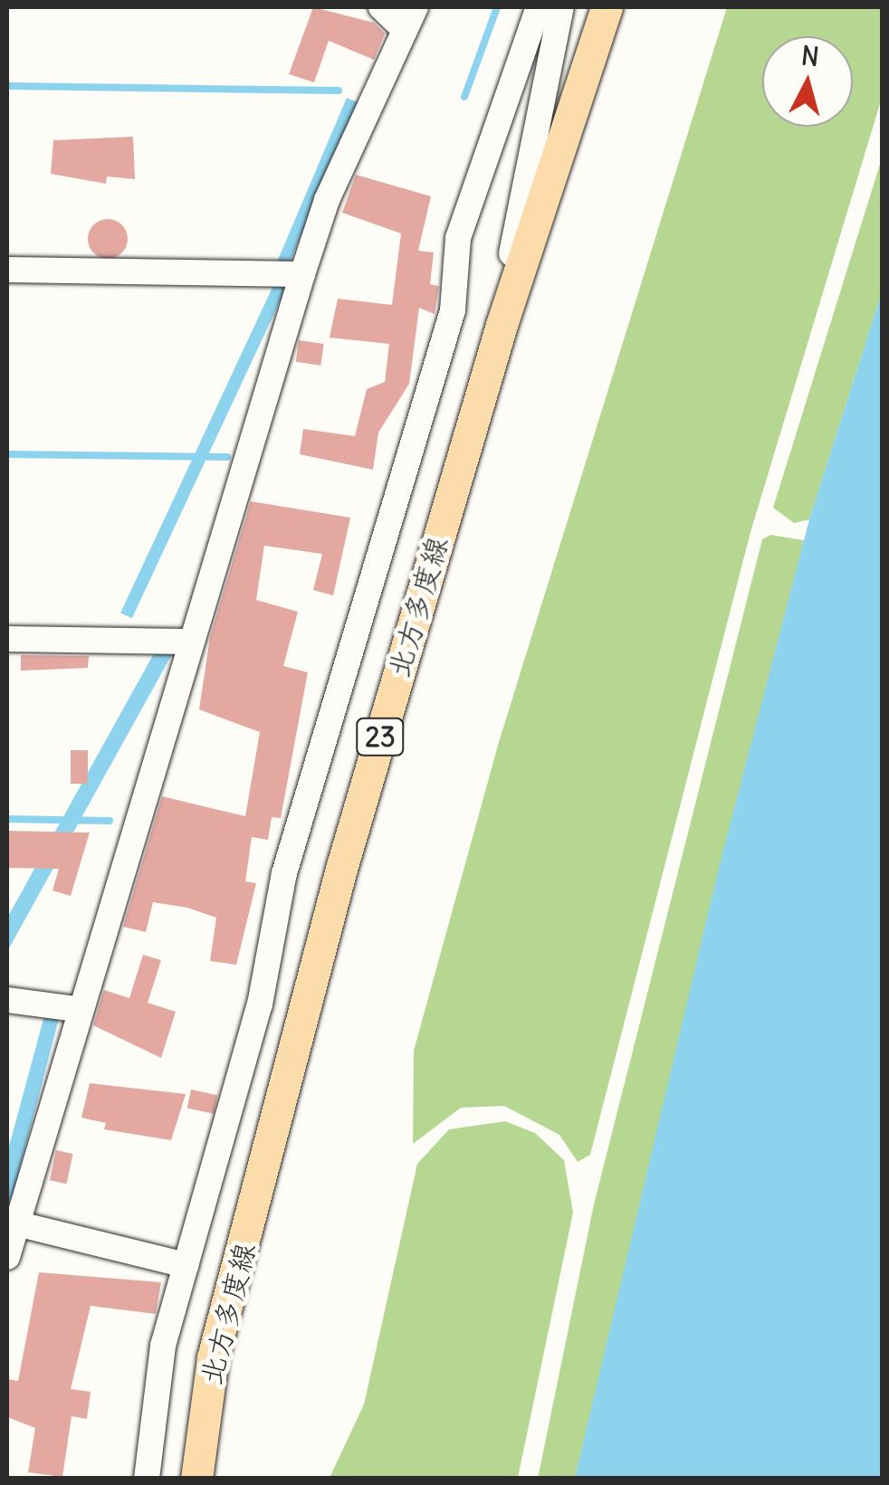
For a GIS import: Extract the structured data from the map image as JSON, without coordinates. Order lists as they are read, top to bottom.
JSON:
{
  "streets": {
    "main road": ["北方多度線", "23"]
  },
  "north": "top"
}
